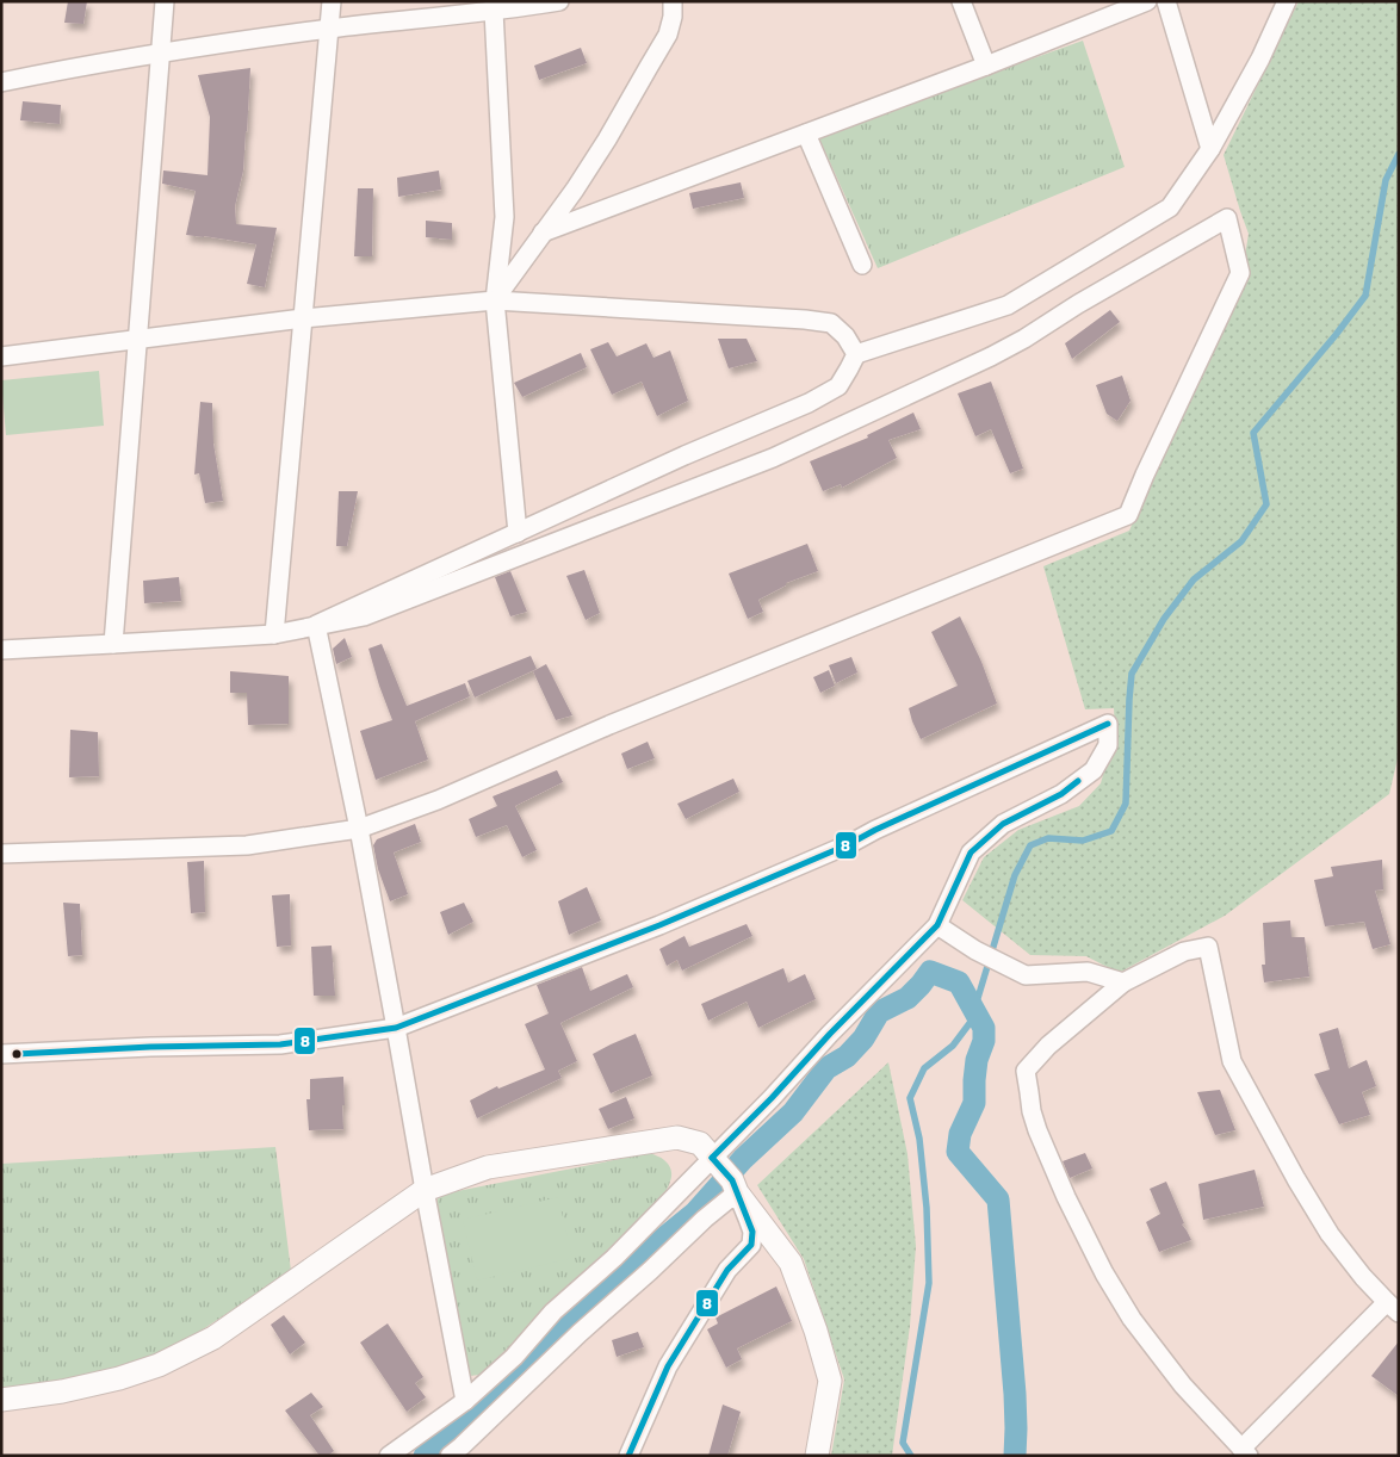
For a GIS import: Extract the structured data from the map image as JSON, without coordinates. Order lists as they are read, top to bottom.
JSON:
{
  "lines": ["transit line 8"]
}
